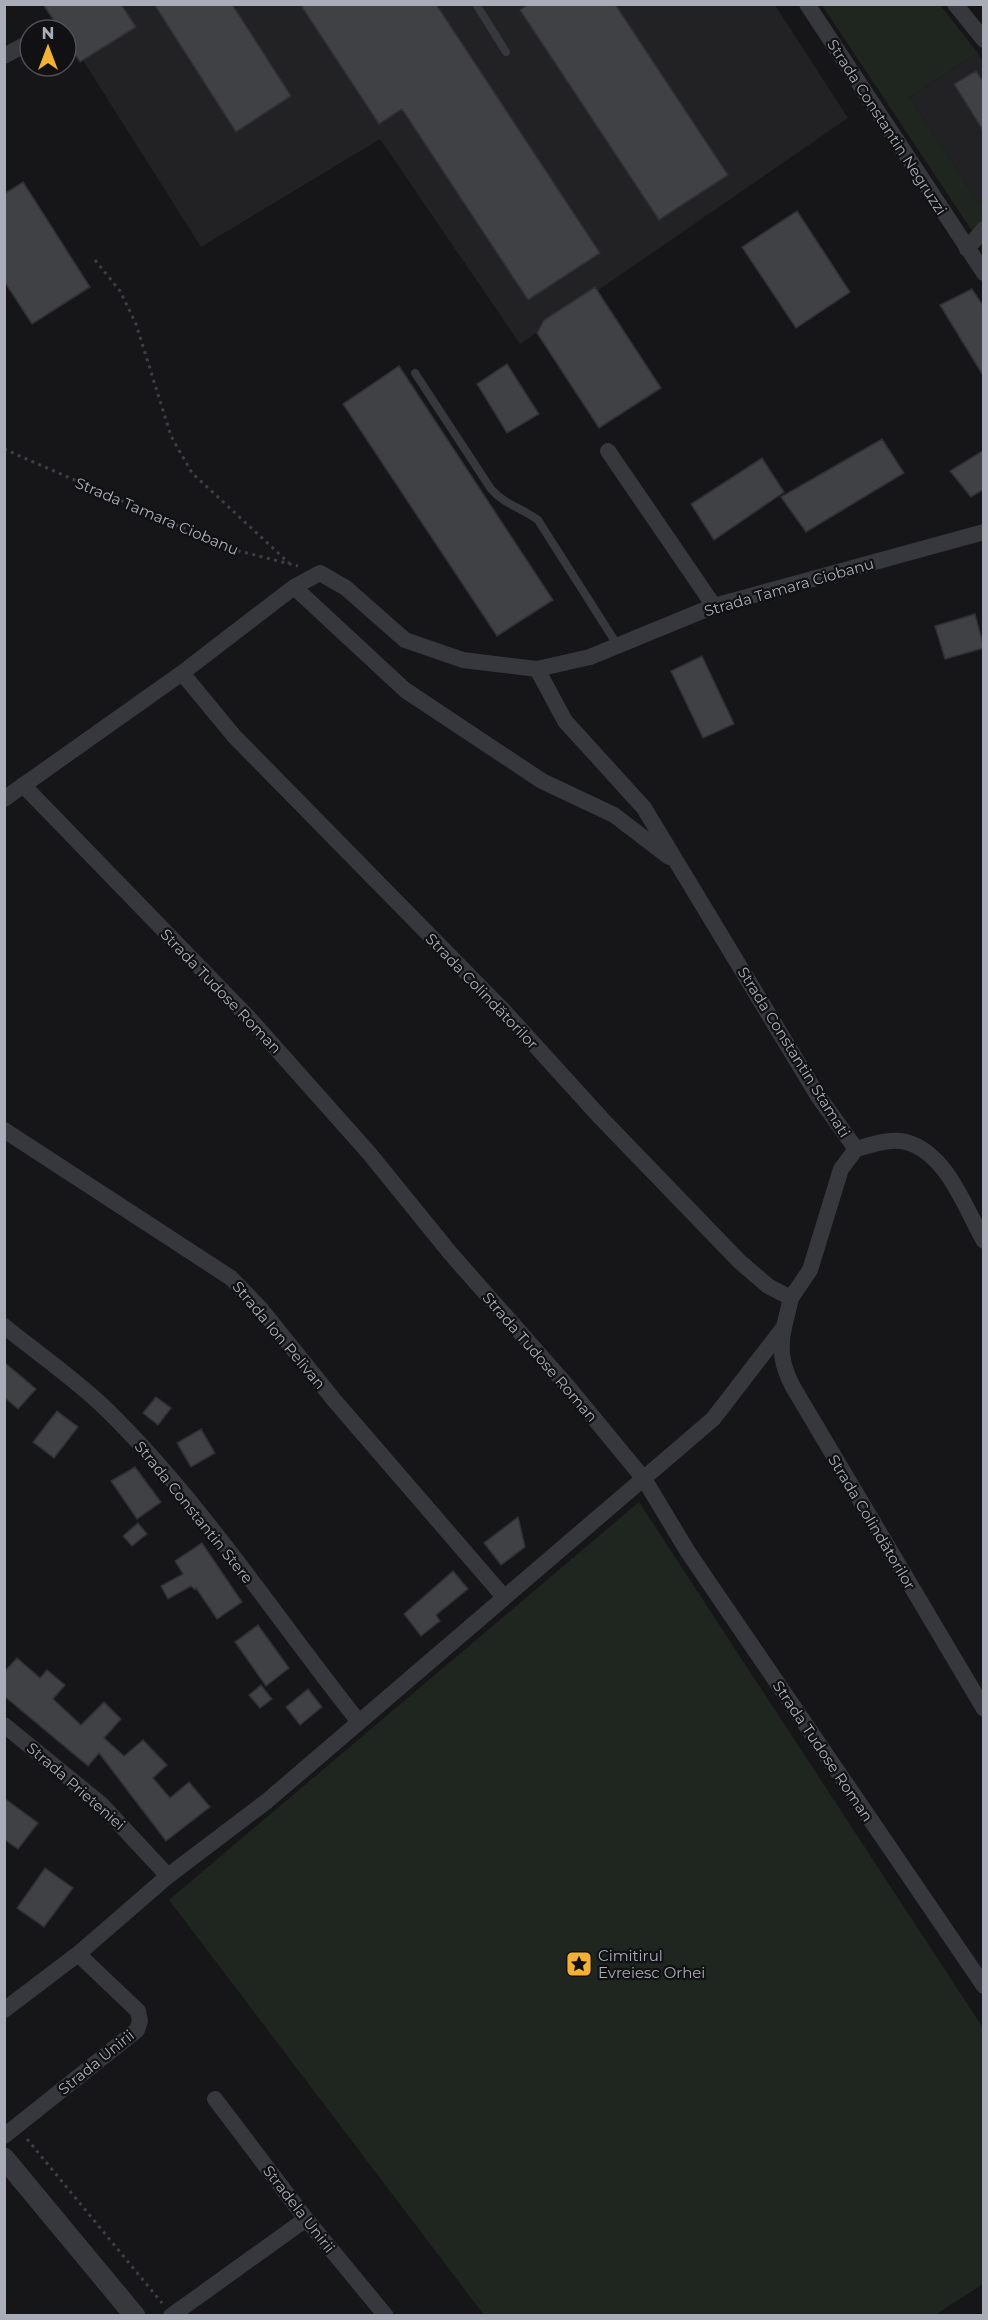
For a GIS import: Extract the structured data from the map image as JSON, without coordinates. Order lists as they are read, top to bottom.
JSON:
{
  "streets": {
    "street": [
      "Strada Constantin Negruzzi",
      "Strada Tamara Ciobanu",
      "Strada Tudose Roman",
      "Strada Colindătorilor",
      "Strada Constantin Stamati",
      "Strada Ion Pelivan",
      "Strada Constantin Stere",
      "Strada Prieteniei",
      "Strada Unirii",
      "Stradela Unirii"
    ]
  },
  "crossings": [
    ["Strada Tamara Ciobanu", "Strada Constantin Stamati"]
  ],
  "places": {
    "place": ["Cimitirul Evreiesc Orhei"]
  },
  "north": "top"
}
